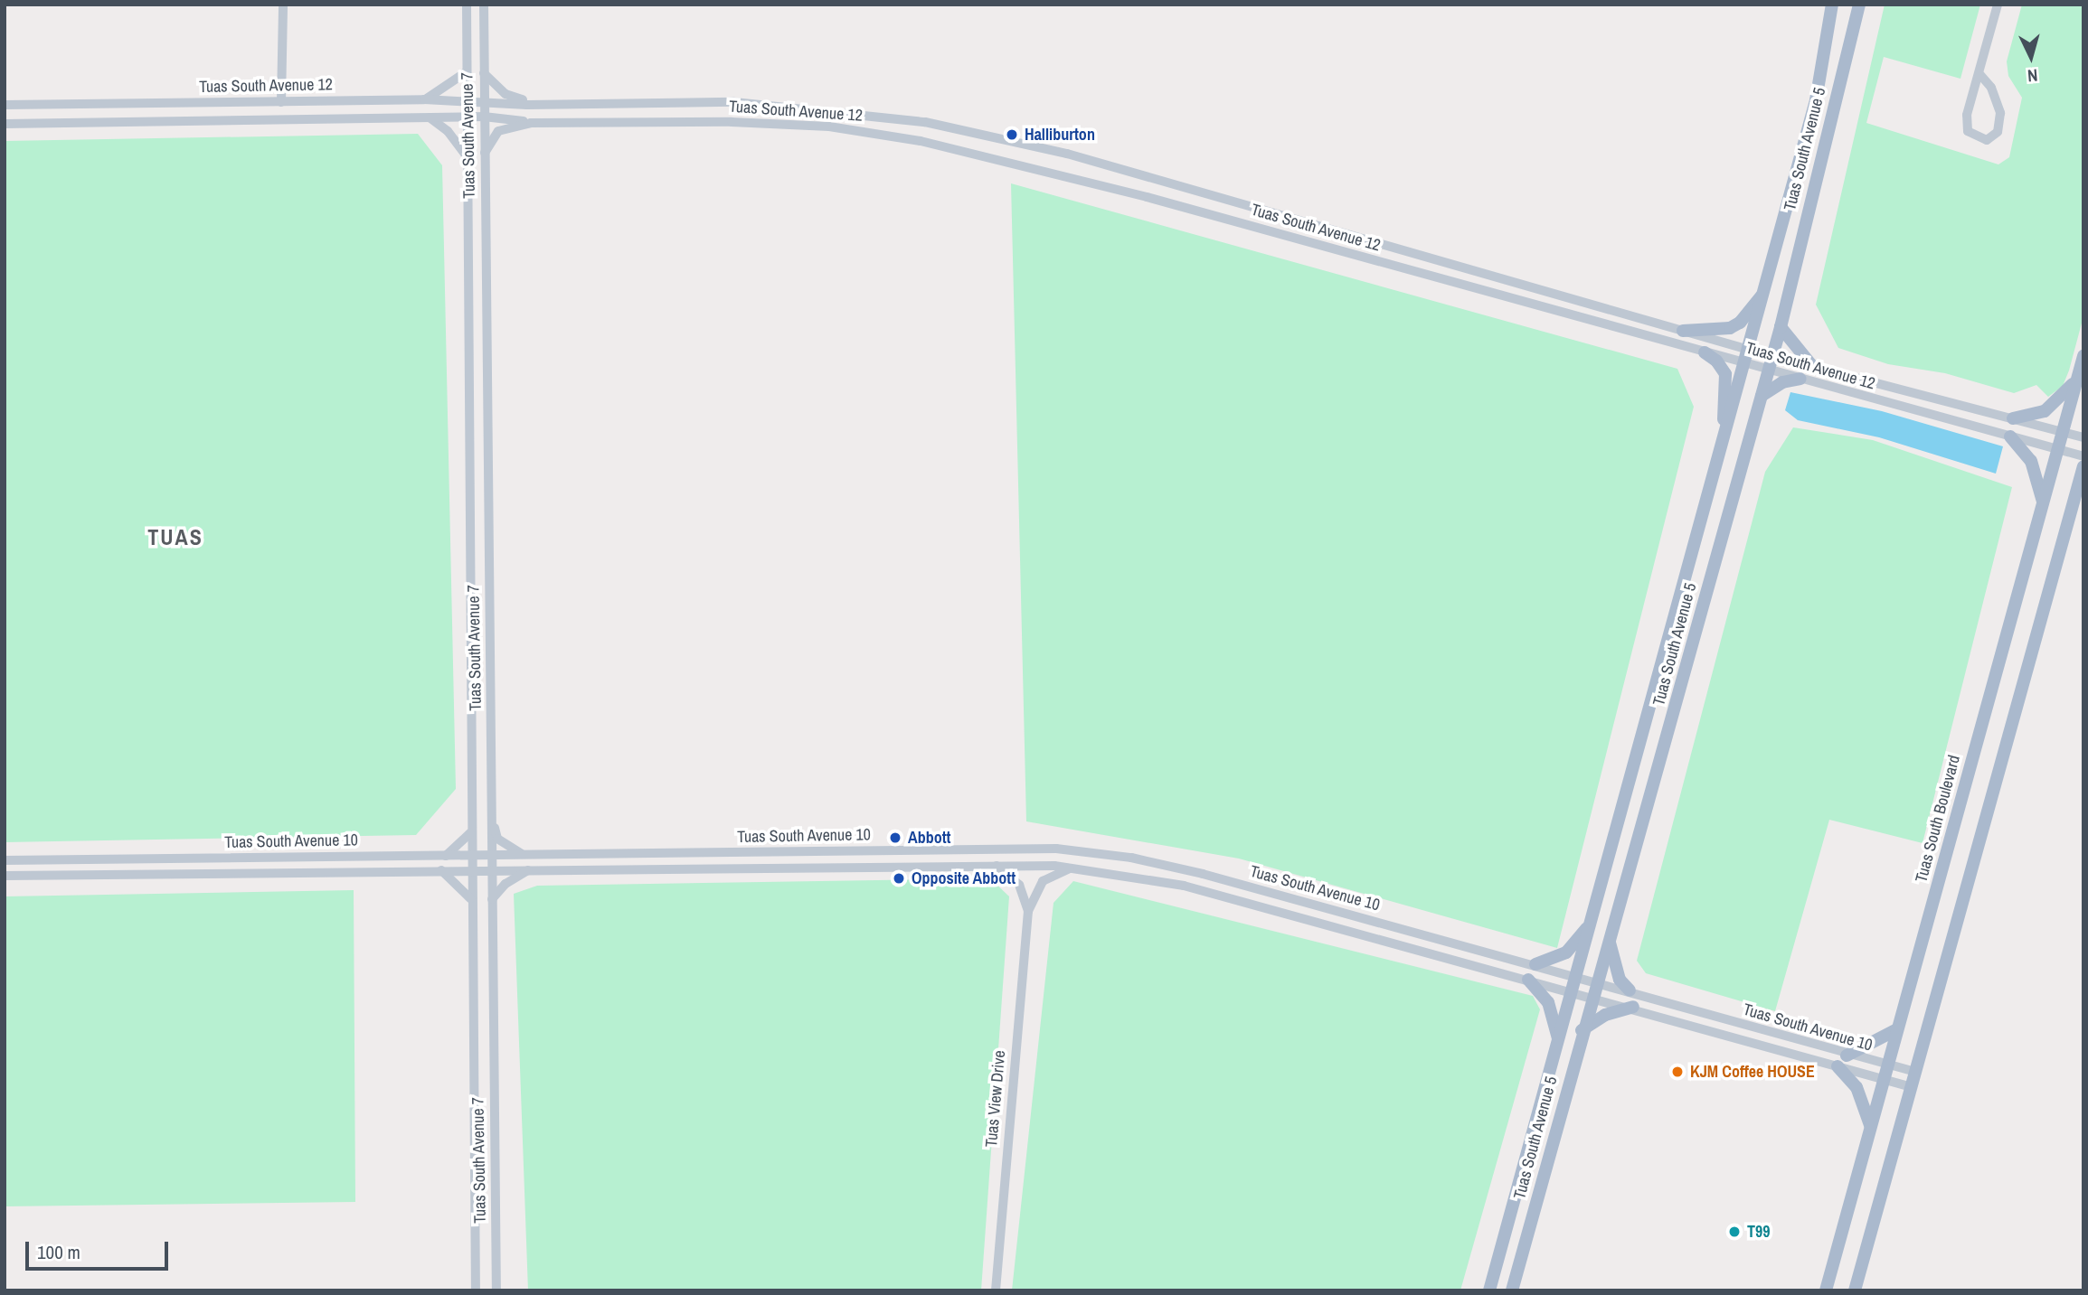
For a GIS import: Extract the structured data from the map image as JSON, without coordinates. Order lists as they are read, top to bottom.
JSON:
{
  "streets": {
    "main road": ["Tuas South Avenue 5", "Tuas South Boulevard"],
    "street": [
      "Tuas South Avenue 12",
      "Tuas South Avenue 7",
      "Tuas South Avenue 10",
      "Tuas View Drive"
    ]
  },
  "crossings": [
    ["Tuas South Avenue 12", "Tuas South Avenue 7"],
    ["Tuas South Avenue 12", "Tuas South Avenue 5"],
    ["Tuas South Avenue 12", "Tuas South Boulevard"],
    ["Tuas South Avenue 7", "Tuas South Avenue 10"],
    ["Tuas South Avenue 5", "Tuas South Avenue 10"],
    ["Tuas South Boulevard", "Tuas South Avenue 10"],
    ["Tuas South Avenue 10", "Tuas View Drive"]
  ],
  "districts": ["TUAS"],
  "places": [
    "Halliburton",
    "Abbott",
    "Opposite Abbott",
    "KJM Coffee HOUSE",
    "T99"
  ],
  "scale_bar": "100 m",
  "north": "bottom"
}
